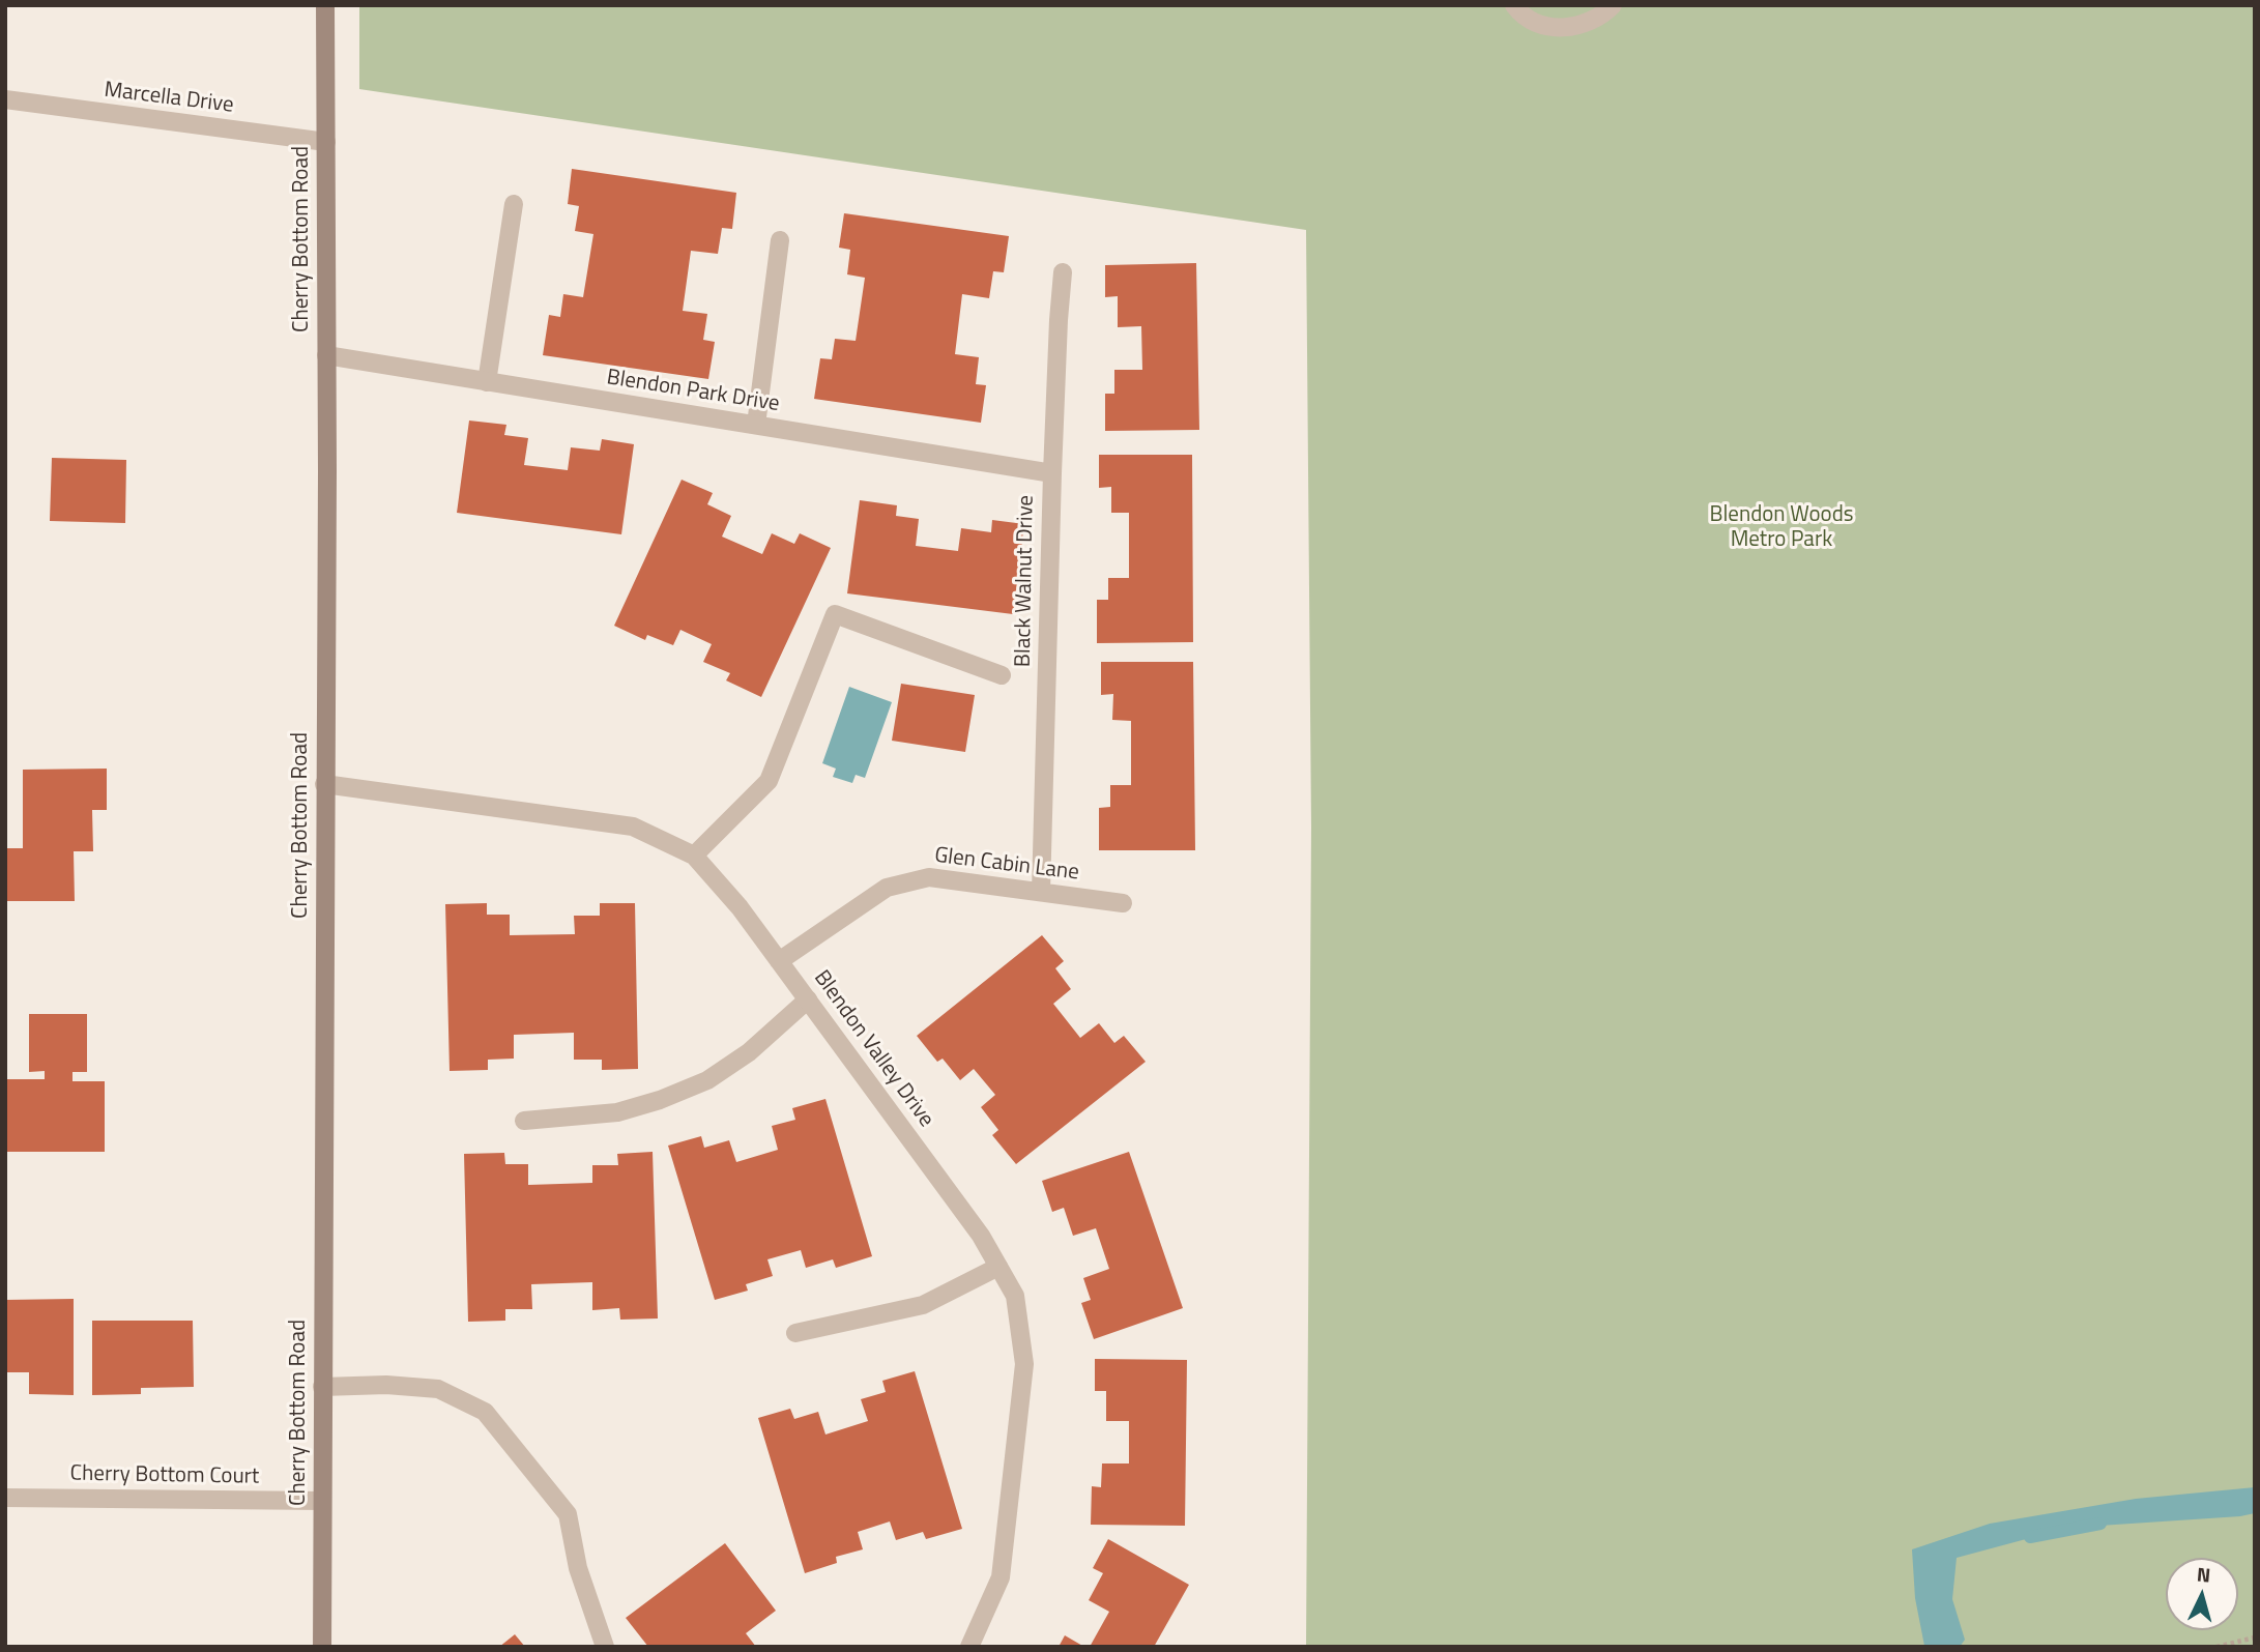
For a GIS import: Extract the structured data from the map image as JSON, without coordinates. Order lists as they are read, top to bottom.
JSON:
{
  "streets": {
    "main road": ["Cherry Bottom Road"],
    "street": [
      "Marcella Drive",
      "Blendon Park Drive",
      "Black Walnut Drive",
      "Glen Cabin Lane",
      "Blendon Valley Drive",
      "Cherry Bottom Court"
    ]
  },
  "crossings": [
    ["Marcella Drive", "Cherry Bottom Road"],
    ["Cherry Bottom Road", "Blendon Park Drive"],
    ["Cherry Bottom Road", "Blendon Valley Drive"],
    ["Cherry Bottom Road", "Cherry Bottom Court"],
    ["Blendon Park Drive", "Black Walnut Drive"],
    ["Black Walnut Drive", "Glen Cabin Lane"],
    ["Glen Cabin Lane", "Blendon Valley Drive"]
  ],
  "parks": ["Blendon Woods Metro Park"],
  "north": "top"
}
